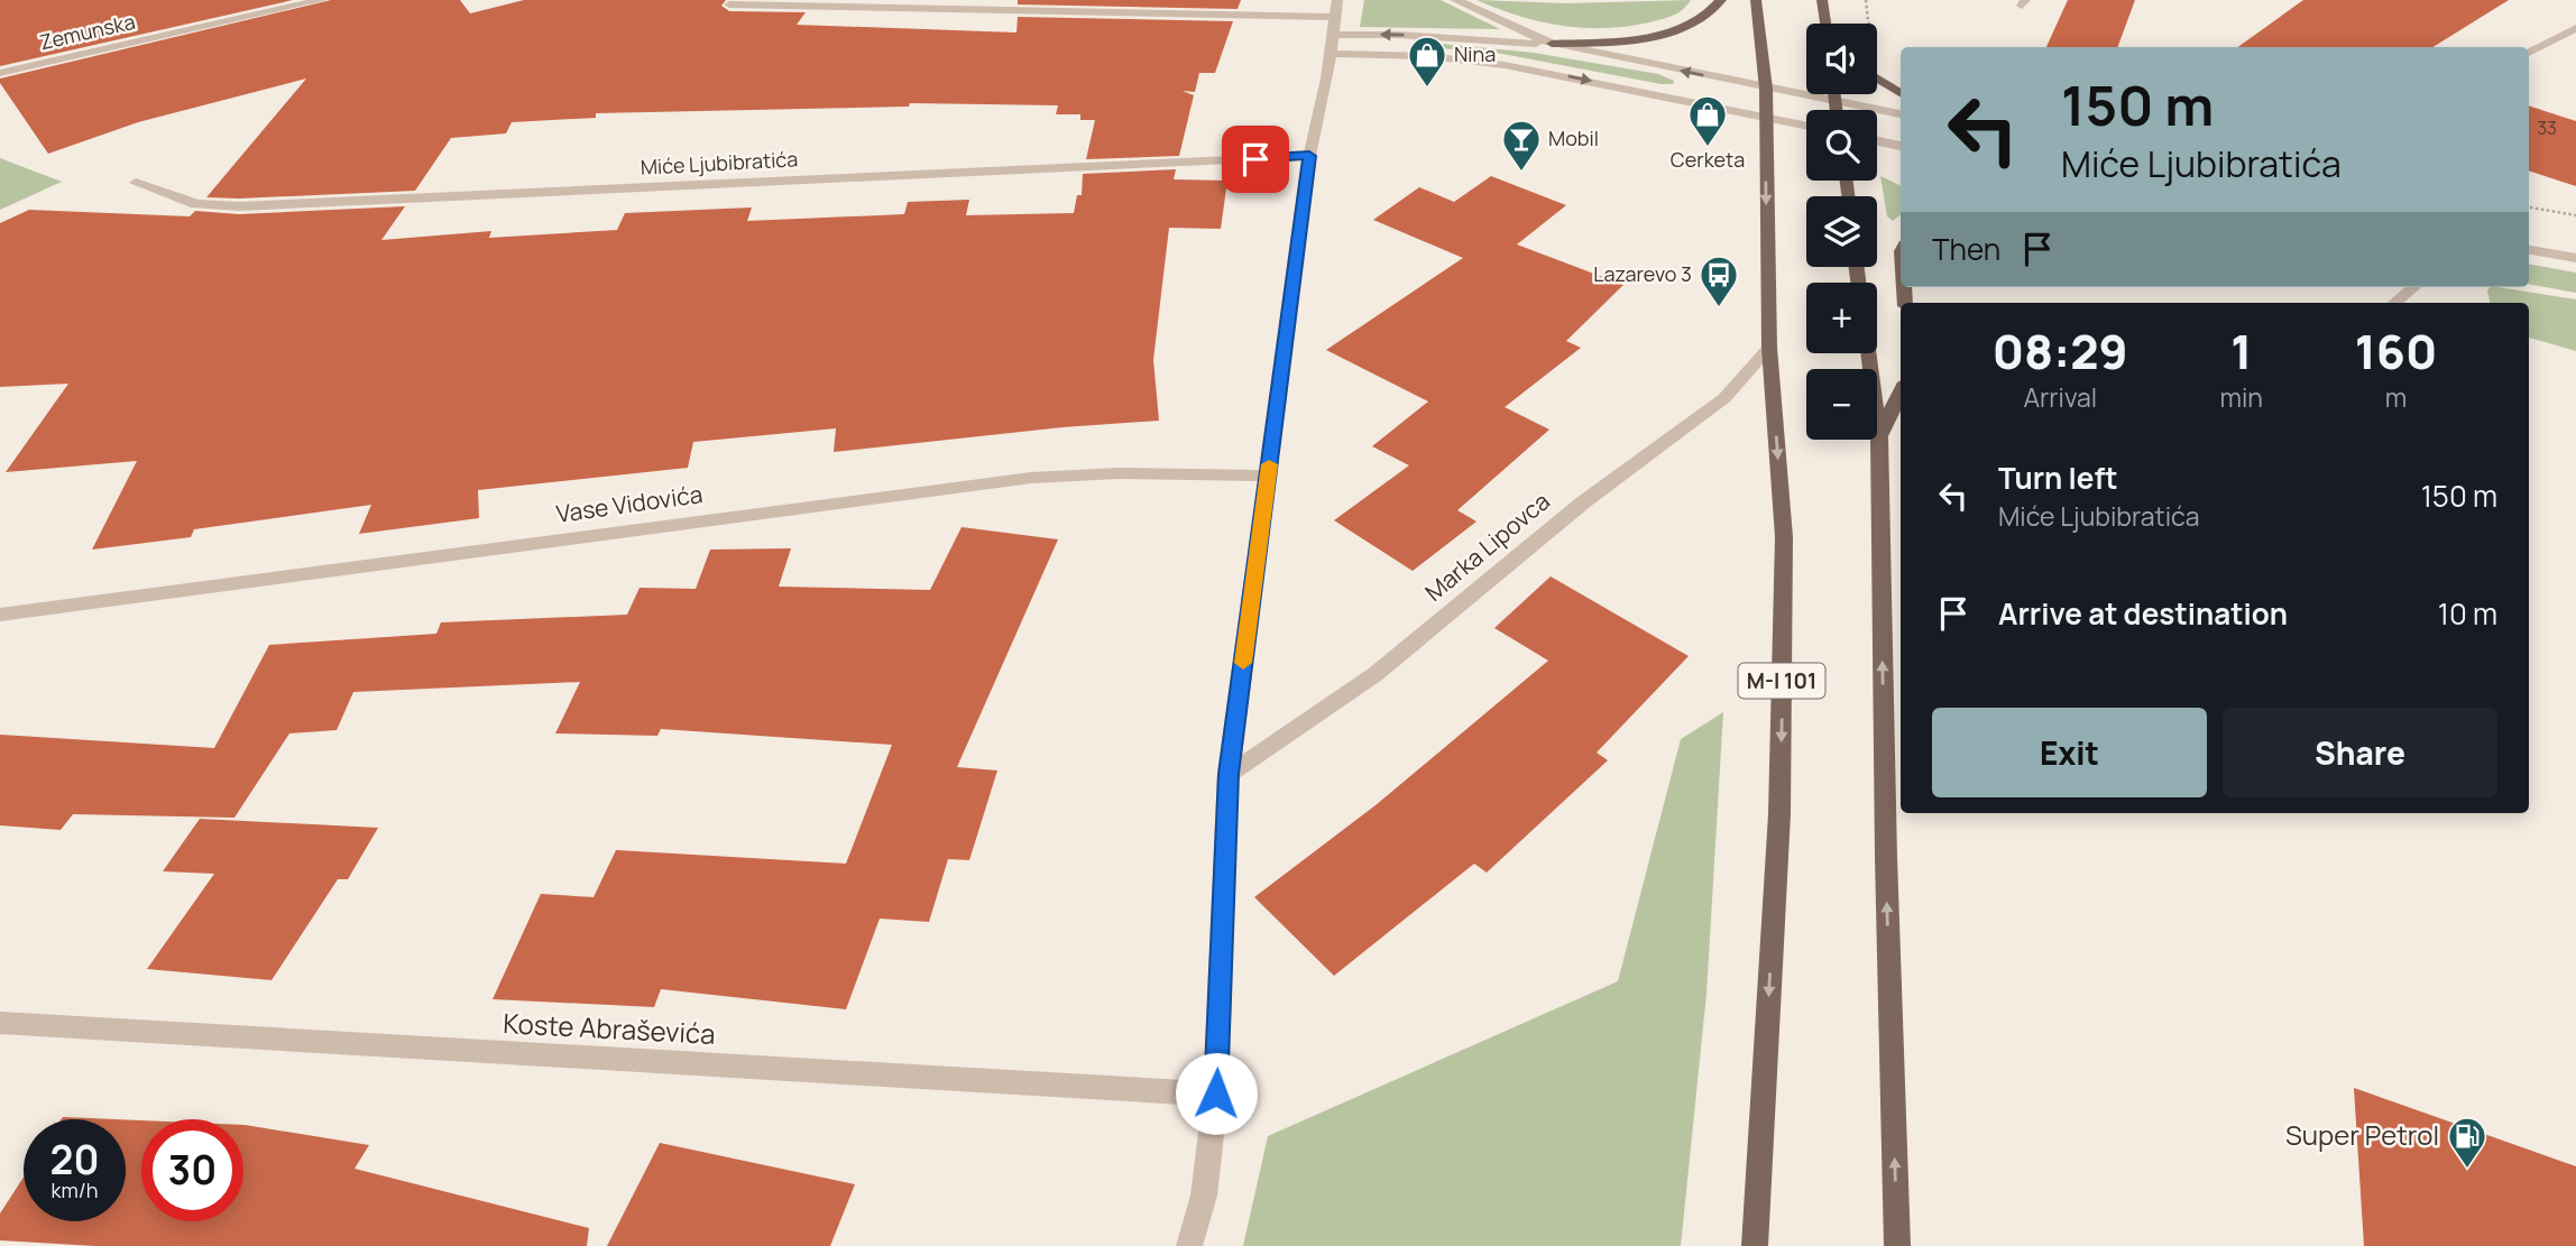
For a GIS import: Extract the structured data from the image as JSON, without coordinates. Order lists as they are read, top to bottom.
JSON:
{
  "streets": {
    "main road": ["M-I 101"],
    "street": [
      "Zemunska",
      "Miće Ljubibratića",
      "Vase Vidovića",
      "Marka Lipovca",
      "Koste Abraševića"
    ]
  },
  "crossings": [
    ["Marka Lipovca", "M-I 101"]
  ],
  "places": {
    "shop": ["Nina", "Cerketa"],
    "bar": ["Mobil"],
    "bus stop": ["Lazarevo 3"],
    "fuel station": ["Super Petrol"]
  },
  "house_numbers": ["33"],
  "page": {
    "map_buttons": ["+", "−"],
    "turn": ["150 m", "Miće Ljubibratića"],
    "then": "Then",
    "eta": [
      "08:29",
      "Arrival",
      "1",
      "min",
      "160",
      "m"
    ],
    "list": [
      {
        "name": "Turn left",
        "note": "Miće Ljubibratića",
        "value": "150 m"
      },
      {
        "name": "Arrive at destination",
        "value": "10 m"
      }
    ],
    "buttons": ["Exit", "Share"],
    "speed": "20 km/h",
    "limit": "30"
  }
}
